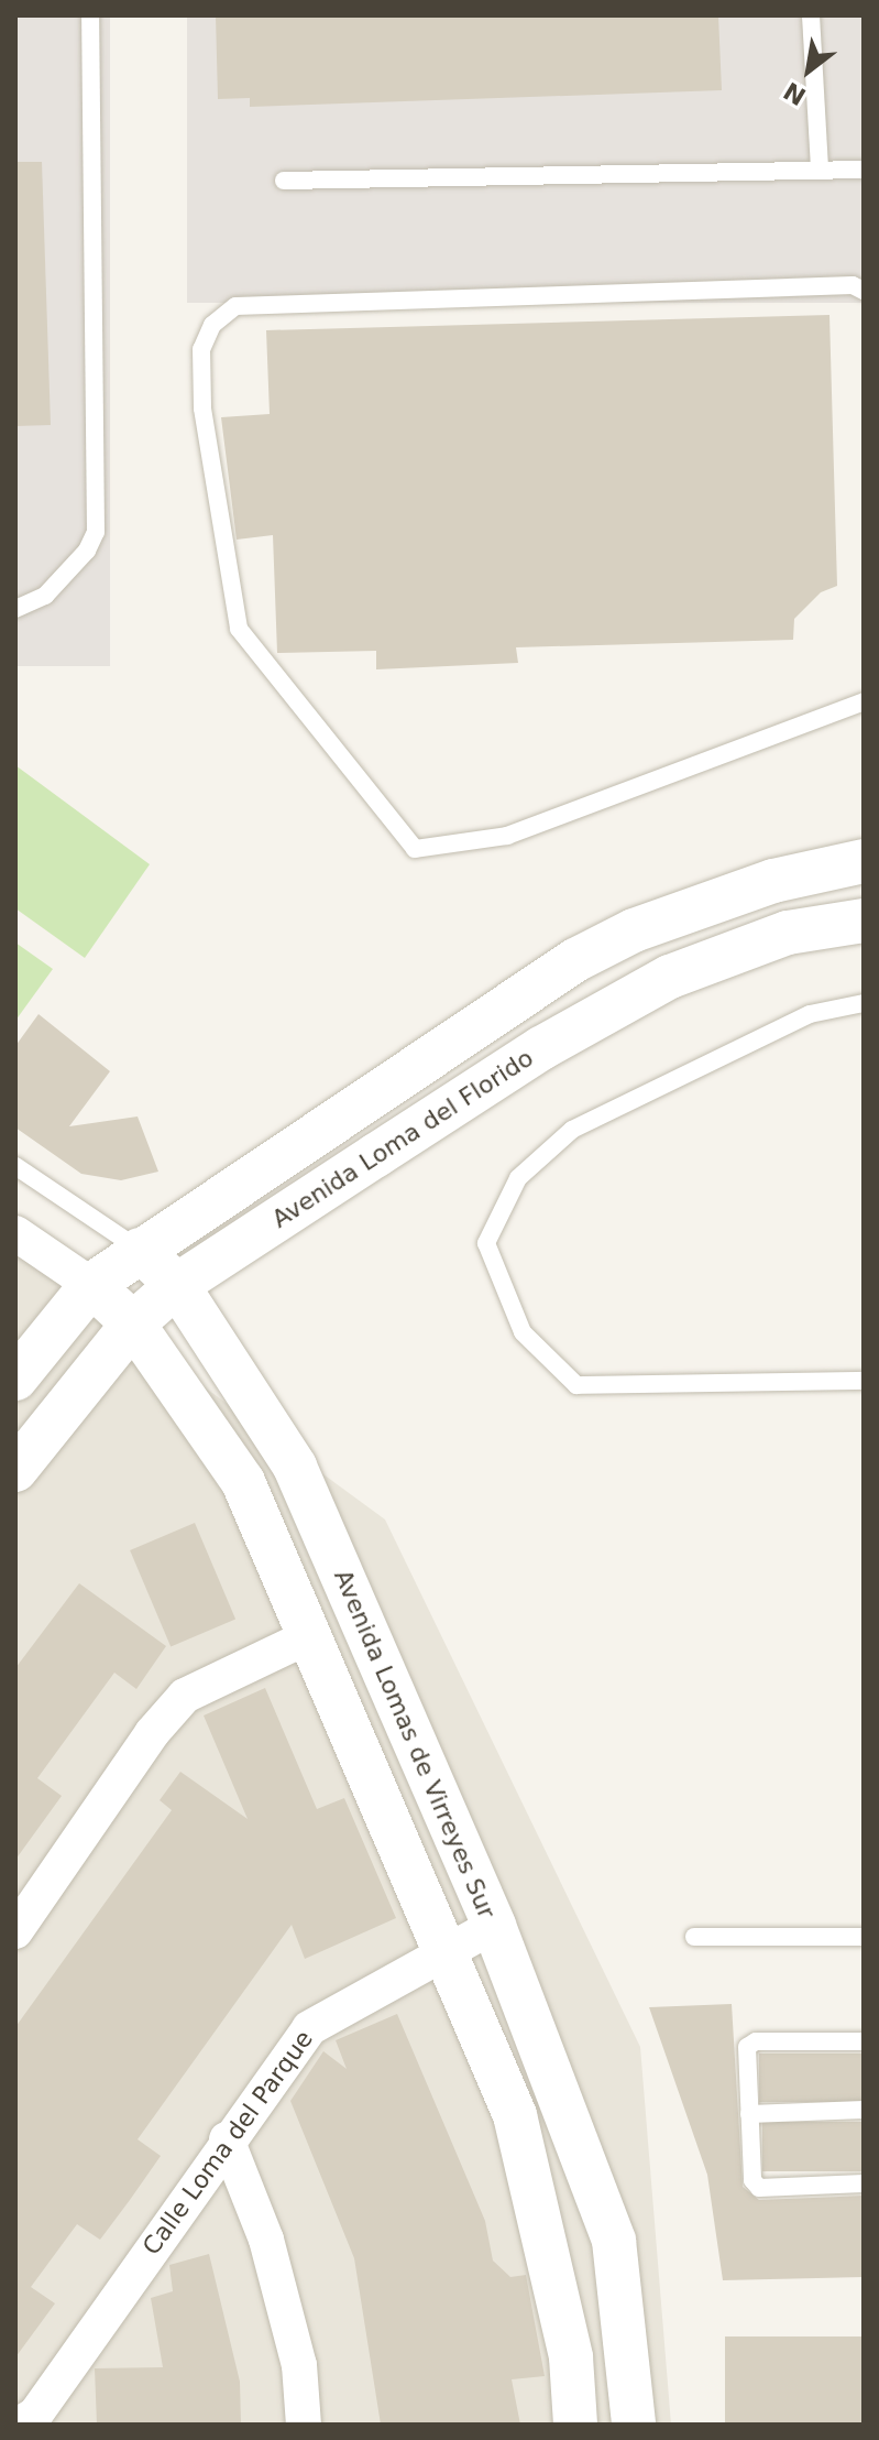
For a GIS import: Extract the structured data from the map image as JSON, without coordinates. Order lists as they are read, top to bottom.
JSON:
{
  "streets": {
    "street": ["Avenida Loma del Florido", "Avenida Lomas de Virreyes Sur", "Calle Loma del Parque"]
  },
  "crossings": [
    ["Avenida Loma del Florido", "Avenida Lomas de Virreyes Sur"],
    ["Avenida Lomas de Virreyes Sur", "Calle Loma del Parque"]
  ],
  "north": "bottom left"
}
